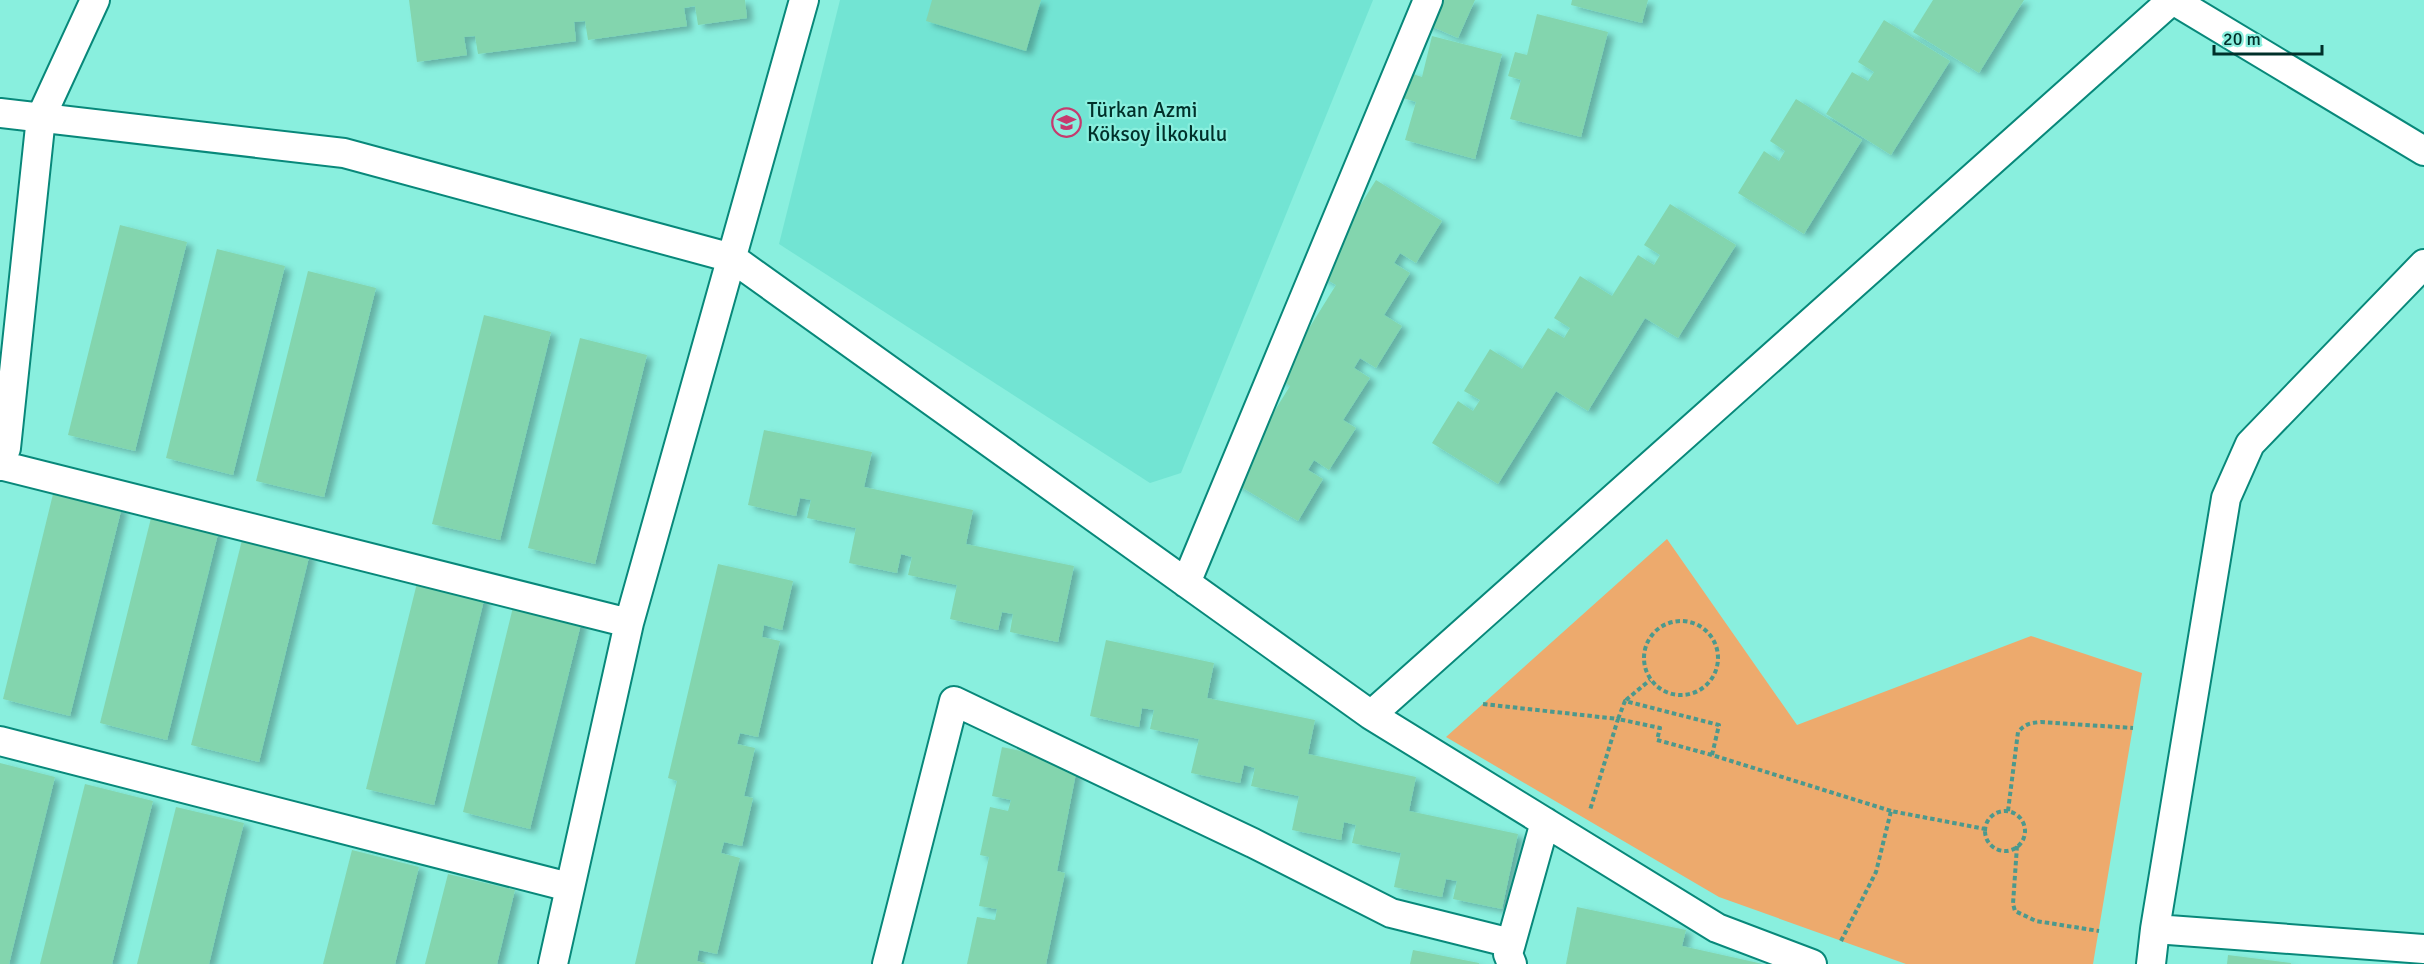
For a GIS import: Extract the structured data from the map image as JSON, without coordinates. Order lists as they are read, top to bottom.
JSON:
{
  "places": {
    "school or university": ["Türkan Azmi Köksoy İlkokulu"]
  },
  "scale_bar": "20 m"
}
